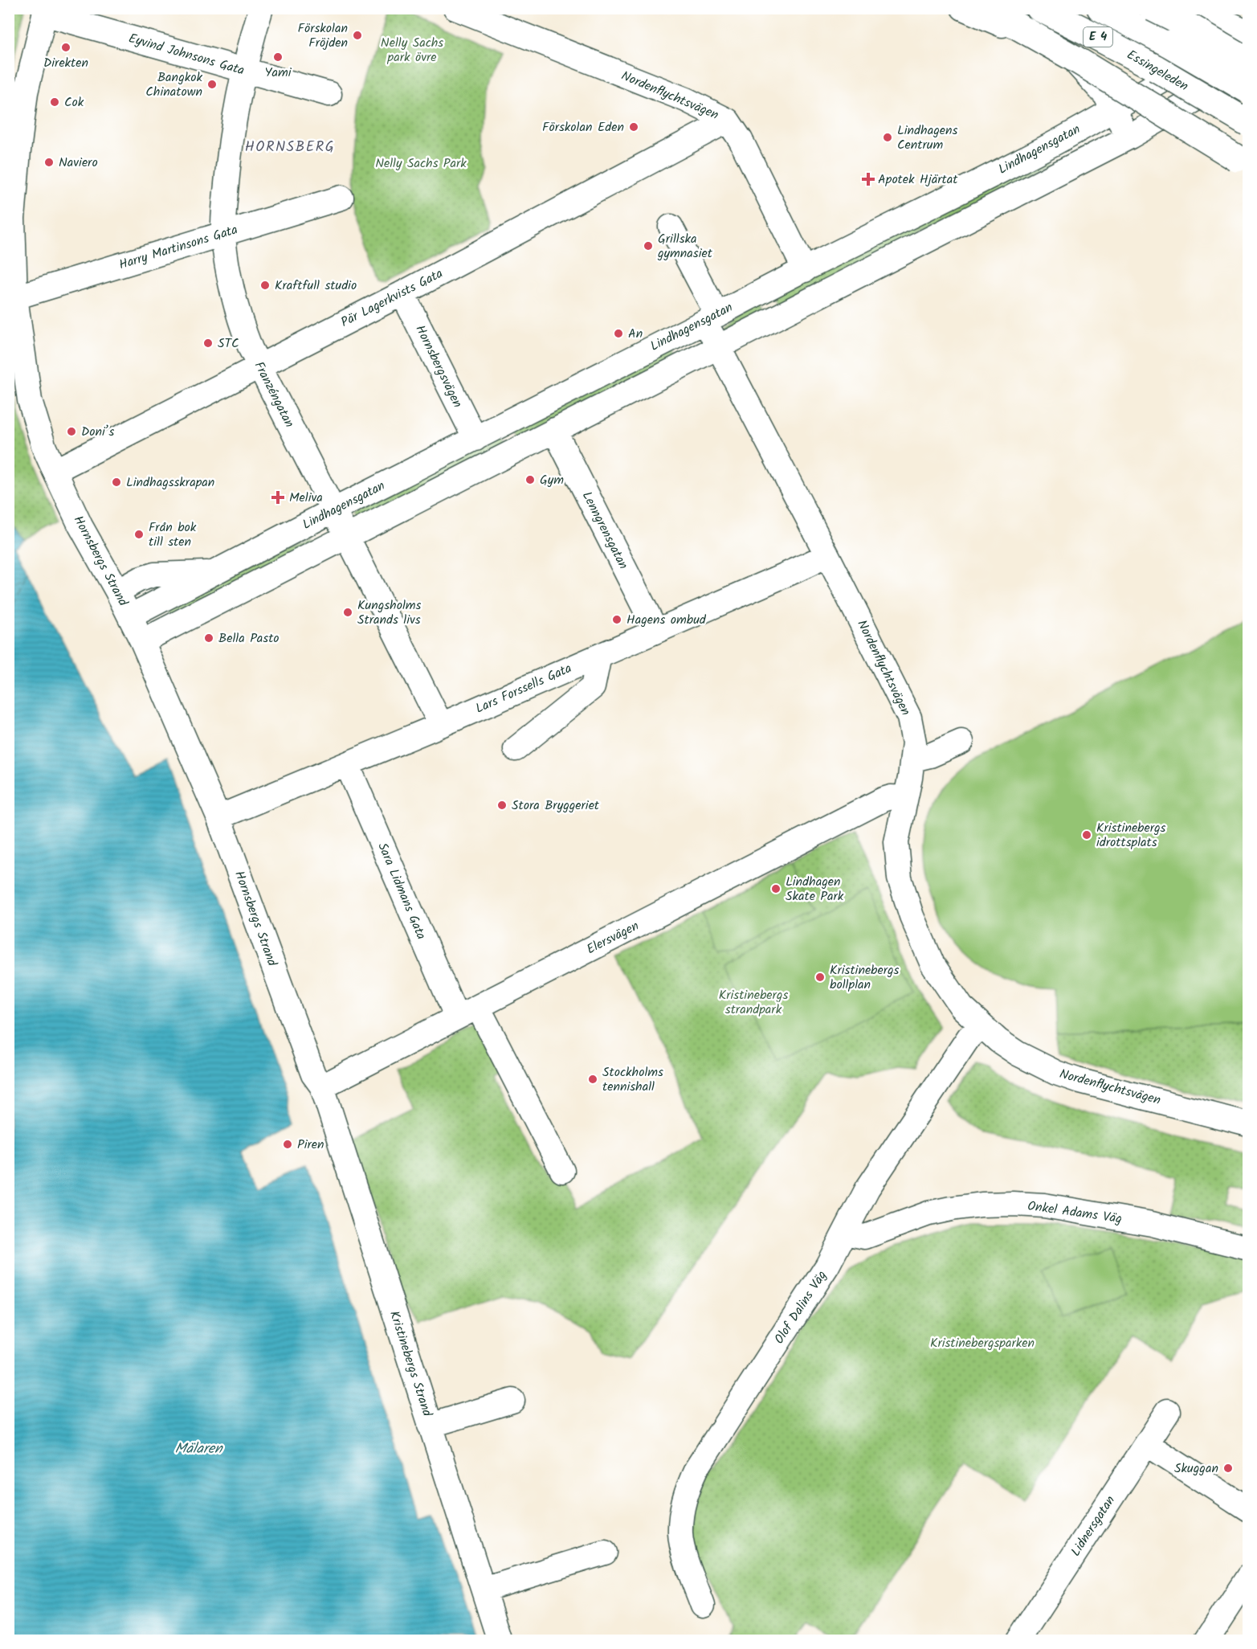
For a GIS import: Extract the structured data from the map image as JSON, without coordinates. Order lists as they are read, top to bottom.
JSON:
{
  "streets": {
    "highway": ["E 4", "Essingeleden"],
    "street": [
      "Eyvind Johnsons Gata",
      "Nordenflychtsvägen",
      "Lindhagensgatan",
      "Harry Martinsons Gata",
      "Pär Lagerkvists Gata",
      "Hornsbergsvägen",
      "Franzéngatan",
      "Lenngrensgatan",
      "Hornsbergs Strand",
      "Lars Forssells Gata",
      "Sara Lidmans Gata",
      "Elersvägen",
      "Onkel Adams Väg",
      "Olof Dalins Väg",
      "Kristinebergs Strand",
      "Lidnersgatan"
    ]
  },
  "crossings": [
    ["Eyvind Johnsons Gata", "Franzéngatan"],
    ["Eyvind Johnsons Gata", "Hornsbergs Strand"],
    ["Nordenflychtsvägen", "Lindhagensgatan"],
    ["Nordenflychtsvägen", "Pär Lagerkvists Gata"],
    ["Nordenflychtsvägen", "Lars Forssells Gata"],
    ["Nordenflychtsvägen", "Elersvägen"],
    ["Nordenflychtsvägen", "Olof Dalins Väg"],
    ["Lindhagensgatan", "Hornsbergsvägen"],
    ["Lindhagensgatan", "Franzéngatan"],
    ["Lindhagensgatan", "Hornsbergs Strand"],
    ["Harry Martinsons Gata", "Franzéngatan"],
    ["Harry Martinsons Gata", "Hornsbergs Strand"],
    ["Pär Lagerkvists Gata", "Hornsbergsvägen"],
    ["Pär Lagerkvists Gata", "Franzéngatan"],
    ["Pär Lagerkvists Gata", "Hornsbergs Strand"],
    ["Franzéngatan", "Lars Forssells Gata"],
    ["Lenngrensgatan", "Lars Forssells Gata"],
    ["Hornsbergs Strand", "Lars Forssells Gata"],
    ["Hornsbergs Strand", "Elersvägen"],
    ["Hornsbergs Strand", "Kristinebergs Strand"],
    ["Lars Forssells Gata", "Sara Lidmans Gata"],
    ["Sara Lidmans Gata", "Elersvägen"],
    ["Elersvägen", "Kristinebergs Strand"],
    ["Onkel Adams Väg", "Olof Dalins Väg"]
  ],
  "districts": ["HORNSBERG"],
  "water": ["Mälaren"],
  "parks": [
    "Nelly Sachs park övre",
    "Nelly Sachs Park",
    "Kristinebergs strandpark",
    "Kristinebergsparken"
  ],
  "places": {
    "other": [
      "Förskolan Fröjden",
      "Direkten",
      "Yami",
      "Bangkok Chinatown",
      "Cok",
      "Förskolan Eden",
      "Lindhagens Centrum",
      "Naviero",
      "Grillska gymnasiet",
      "Kraftfull studio",
      "An",
      "STC",
      "Doni’s",
      "Gym",
      "Lindhagsskrapan",
      "Från bok till sten",
      "Kungsholms Strands livs",
      "Hagens ombud",
      "Bella Pasto",
      "Stora Bryggeriet",
      "Kristinebergs idrottsplats",
      "Lindhagen Skate Park",
      "Kristinebergs bollplan",
      "Stockholms tennishall",
      "Piren",
      "Skuggan"
    ],
    "health": ["Apotek Hjärtat", "Meliva"]
  }
}
